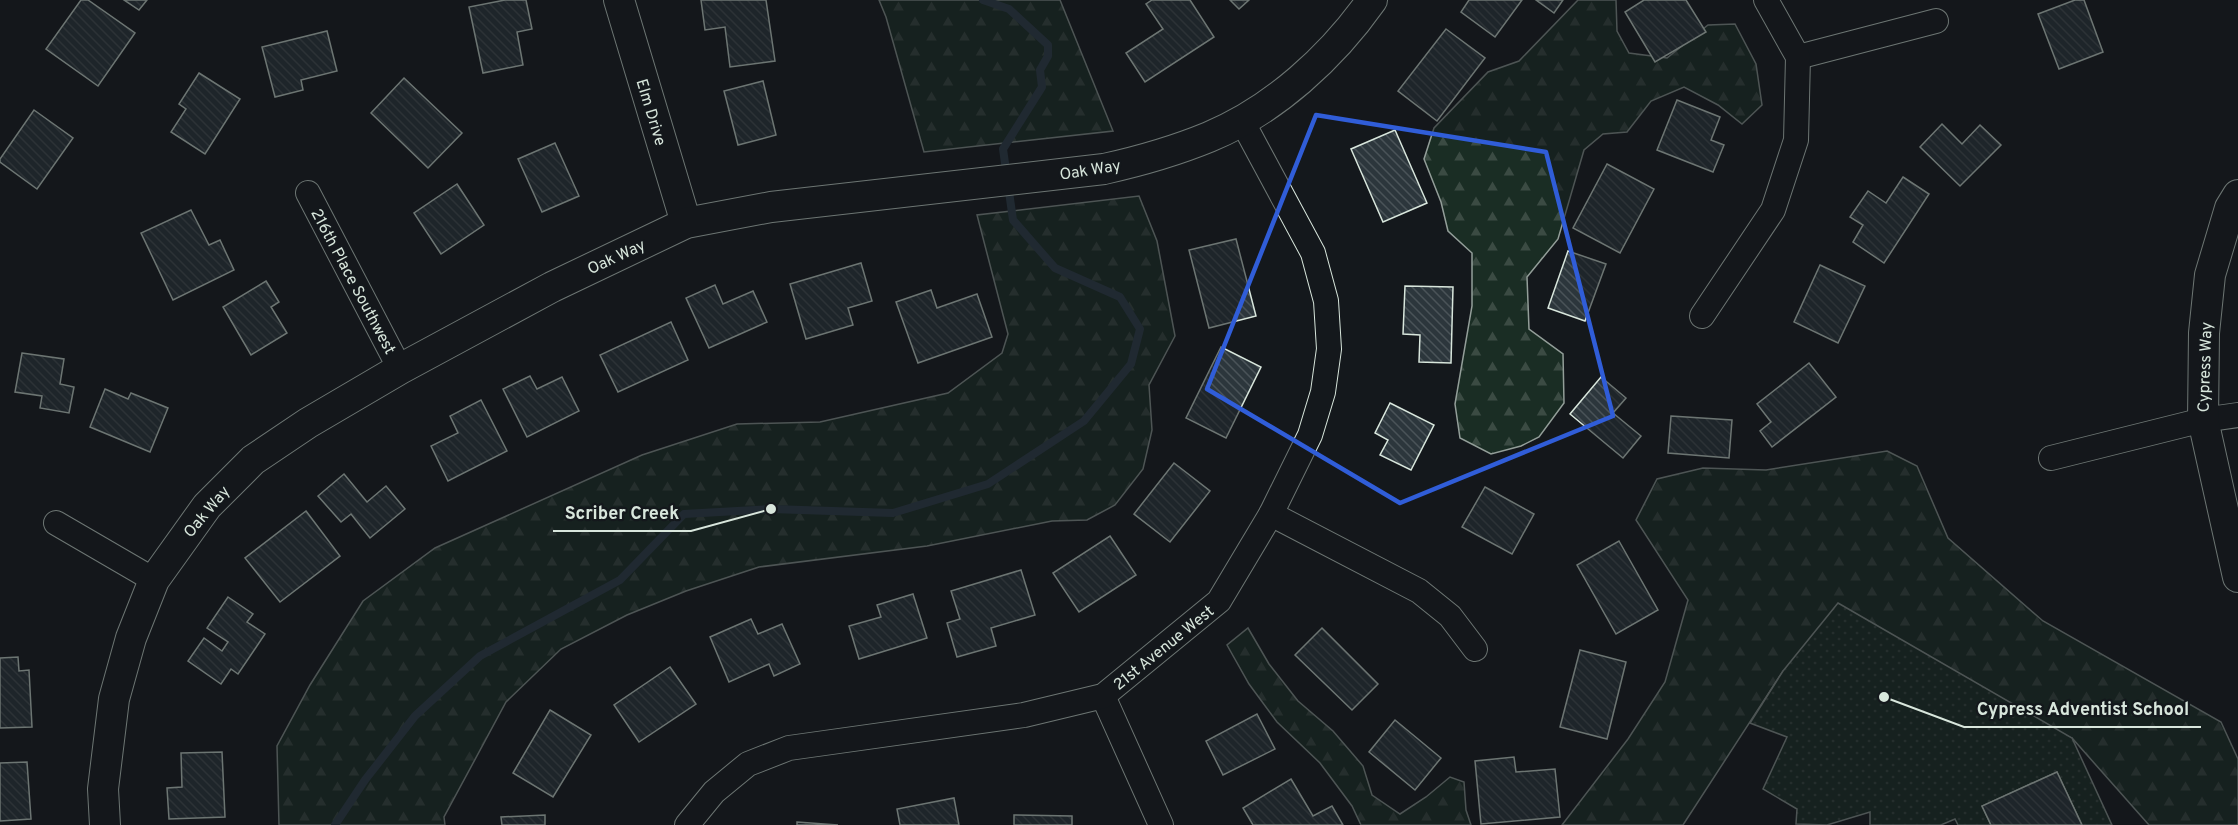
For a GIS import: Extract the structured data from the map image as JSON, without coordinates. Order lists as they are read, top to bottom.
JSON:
{
  "streets": {
    "street": [
      "Elm Drive",
      "Oak Way",
      "216th Place Southwest",
      "Cypress Way",
      "21st Avenue West"
    ]
  },
  "crossings": [
    ["Elm Drive", "Oak Way"],
    ["Oak Way", "216th Place Southwest"],
    ["Oak Way", "21st Avenue West"]
  ],
  "places": ["Scriber Creek", "Cypress Adventist School"]
}
